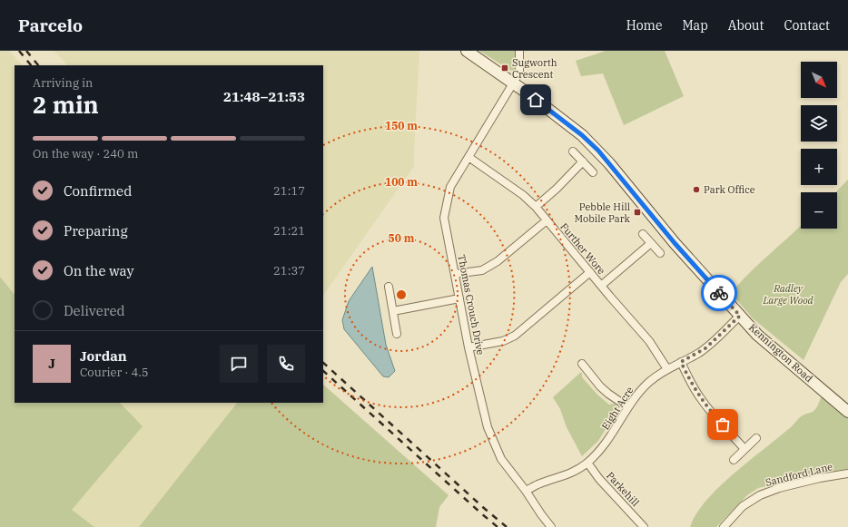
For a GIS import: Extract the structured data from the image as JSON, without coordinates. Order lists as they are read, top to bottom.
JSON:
{
  "streets": {
    "street": [
      "Further Wore",
      "Thomas Crouch Drive",
      "Kennington Road",
      "Eight Acre",
      "Sandford Lane",
      "Parkehill"
    ]
  },
  "crossings": [
    ["Further Wore", "Thomas Crouch Drive"],
    ["Further Wore", "Eight Acre"],
    ["Thomas Crouch Drive", "Kennington Road"],
    ["Thomas Crouch Drive", "Eight Acre"],
    ["Kennington Road", "Eight Acre"],
    ["Eight Acre", "Parkehill"]
  ],
  "parks": ["Radley Large Wood"],
  "places": {
    "transit": ["Sugworth Crescent", "Pebble Hill Mobile Park"],
    "other": ["Park Office"]
  },
  "north": "bottom right",
  "page": {
    "header": "Parcelo",
    "nav": [
      "Home",
      "Map",
      "About",
      "Contact"
    ],
    "map_buttons": ["+", "−"],
    "heading": ["2 min", "Arriving in", "21:48–21:53"],
    "panel": ["Jordan", "Courier · 4.5"],
    "bar": "On the way · 240 m",
    "list": [
      ["Confirmed", "21:17"],
      ["Preparing", "21:21"],
      ["On the way", "21:37"],
      "Delivered"
    ],
    "round": "J"
  },
  "rings": ["150 m", "100 m", "50 m"]
}
